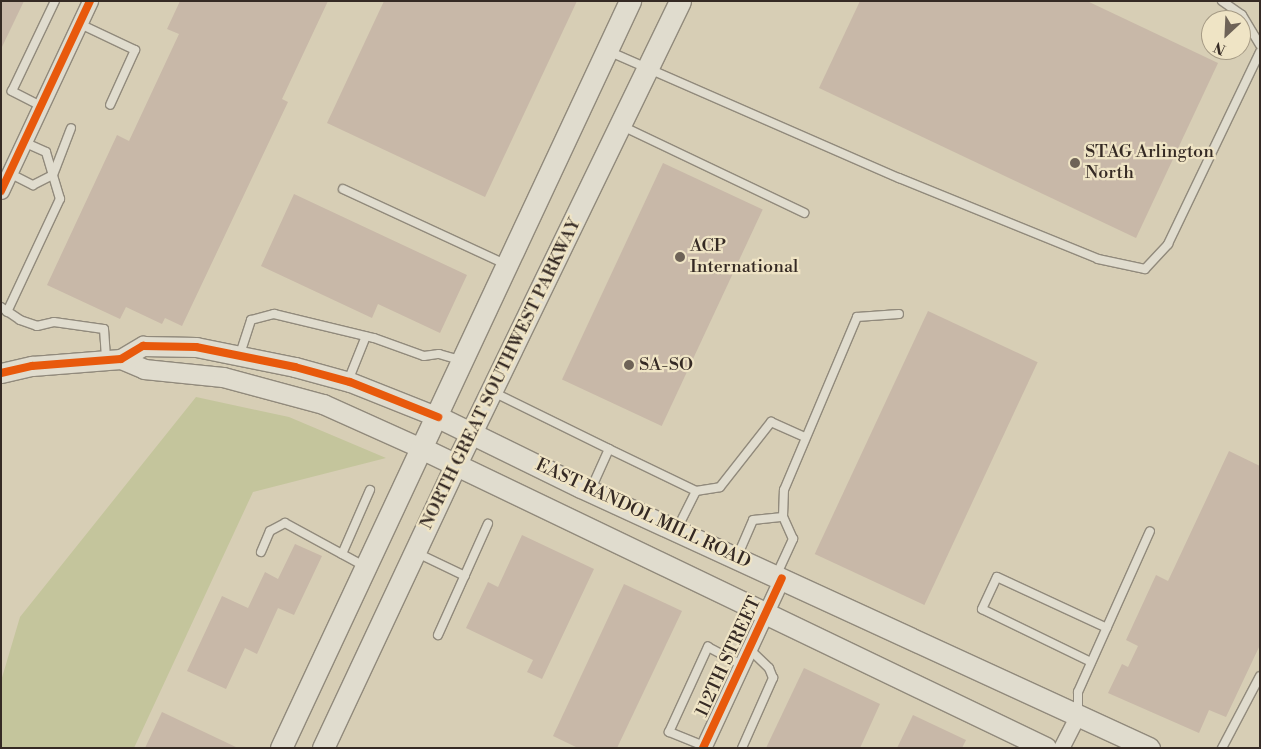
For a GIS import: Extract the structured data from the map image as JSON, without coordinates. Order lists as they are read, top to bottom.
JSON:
{
  "streets": {
    "main road": ["NORTH GREAT SOUTHWEST PARKWAY", "EAST RANDOL MILL ROAD"],
    "street": ["112TH STREET"]
  },
  "crossings": [
    ["NORTH GREAT SOUTHWEST PARKWAY", "EAST RANDOL MILL ROAD"],
    ["EAST RANDOL MILL ROAD", "112TH STREET"]
  ],
  "places": ["STAG Arlington North", "ACP International", "SA-SO"],
  "north": "bottom left"
}
